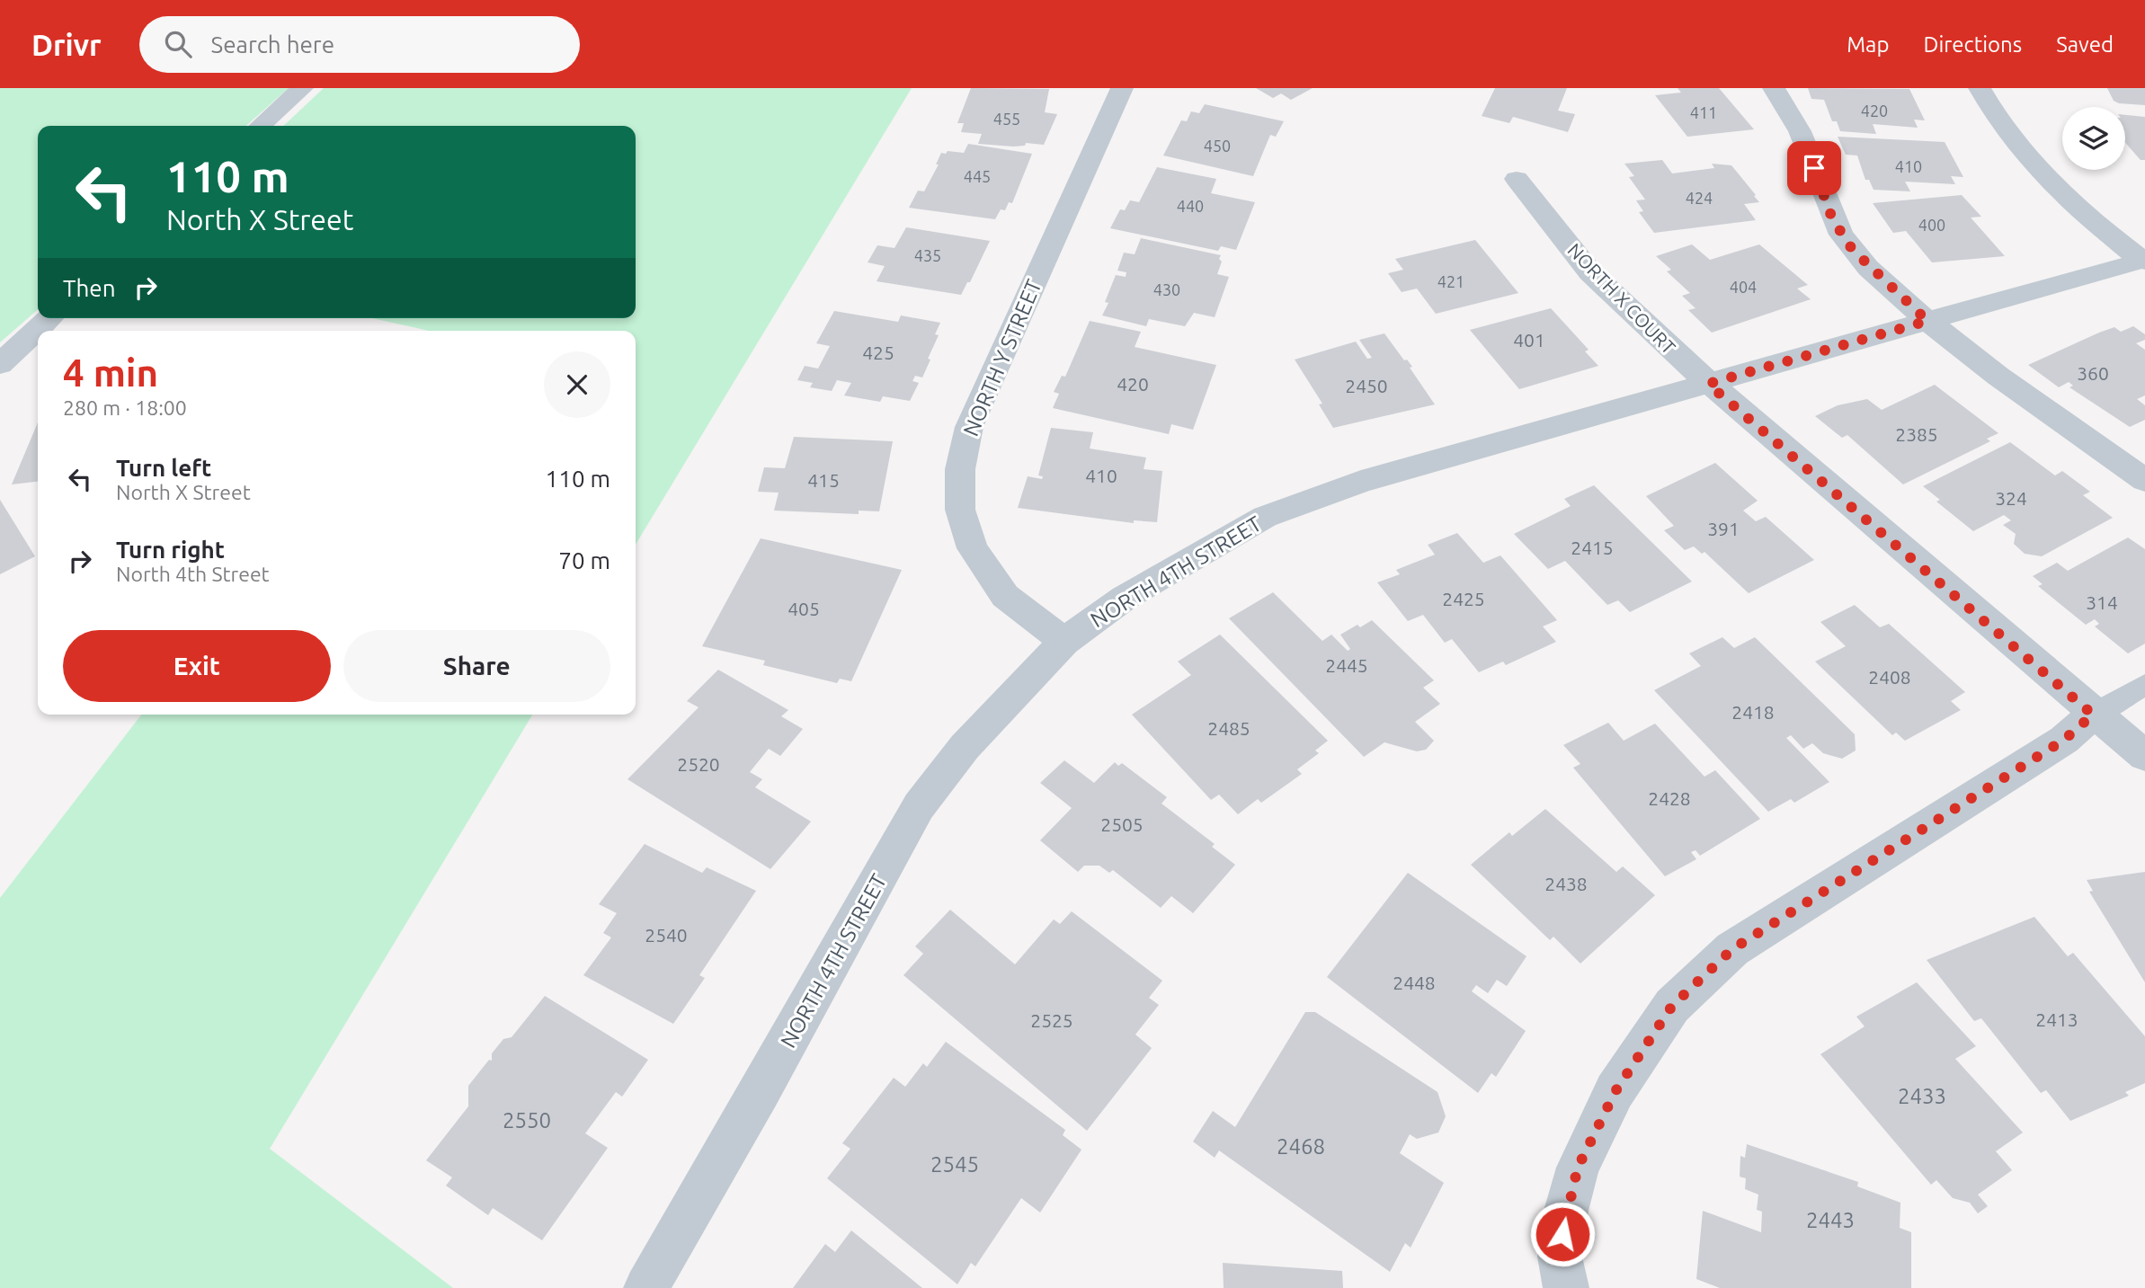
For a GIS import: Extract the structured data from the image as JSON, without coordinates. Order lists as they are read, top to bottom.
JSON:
{
  "streets": {
    "street": ["NORTH X COURT", "NORTH Y STREET", "NORTH 4TH STREET"]
  },
  "crossings": [
    ["NORTH X COURT", "NORTH 4TH STREET"],
    ["NORTH Y STREET", "NORTH 4TH STREET"]
  ],
  "house_numbers": [
    "420",
    "411",
    "455",
    "450",
    "410",
    "445",
    "424",
    "440",
    "400",
    "435",
    "421",
    "404",
    "430",
    "401",
    "425",
    "360",
    "420",
    "2450",
    "2385",
    "410",
    "415",
    "324",
    "391",
    "2415",
    "2425",
    "314",
    "405",
    "2445",
    "2408",
    "2418",
    "2485",
    "2520",
    "2428",
    "2505",
    "2438",
    "2540",
    "2448",
    "2413",
    "2525",
    "2433",
    "2550",
    "2468",
    "2545",
    "2443"
  ],
  "page": {
    "header": "Drivr",
    "search": "Search here",
    "nav": ["Map", "Directions", "Saved"],
    "turn": ["110 m", "North X Street"],
    "then": "Then",
    "heading": ["4 min", "280 m · 18:00"],
    "list": [
      {
        "name": "Turn left",
        "note": "North X Street",
        "value": "110 m"
      },
      {
        "name": "Turn right",
        "note": "North 4th Street",
        "value": "70 m"
      }
    ],
    "buttons": ["Exit", "Share"]
  }
}
